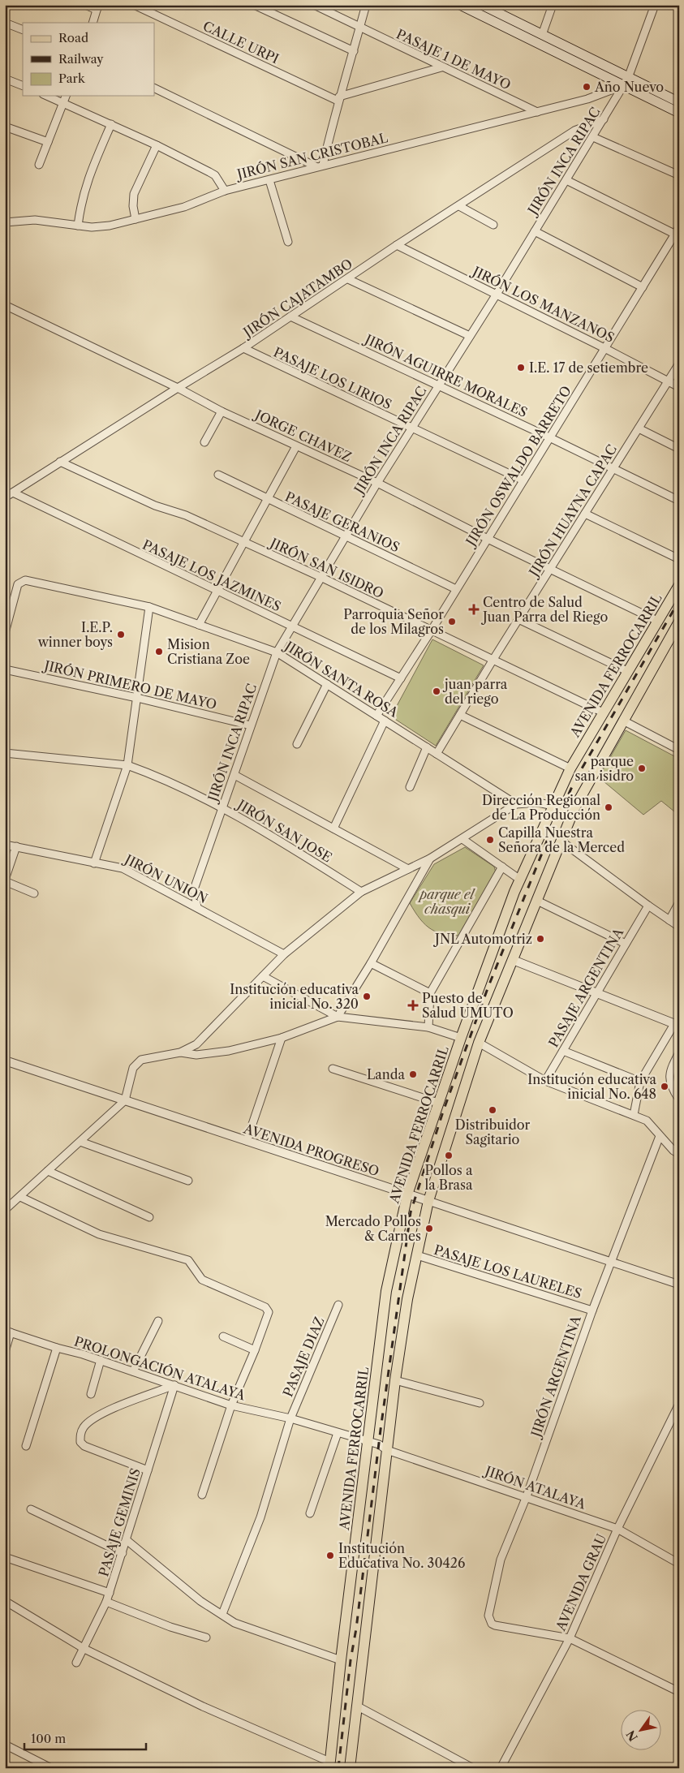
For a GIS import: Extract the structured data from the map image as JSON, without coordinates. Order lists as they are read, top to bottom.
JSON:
{
  "streets": {
    "main road": ["AVENIDA FERROCARRIL"],
    "street": [
      "CALLE URPI",
      "PASAJE 1 DE MAYO",
      "JIRÓN SAN CRISTOBAL",
      "JIRÓN INCA RIPAC",
      "JIRÓN CAJATAMBO",
      "JIRÓN LOS MANZANOS",
      "JIRÓN AGUIRRE MORALES",
      "PASAJE LOS LIRIOS",
      "JORGE CHAVEZ",
      "JIRÓN OSWALDO BARRETO",
      "JIRÓN HUAYNA CAPAC",
      "PASAJE GERANIOS",
      "JIRÓN SAN ISIDRO",
      "PASAJE LOS JAZMINES",
      "JIRÓN SANTA ROSA",
      "JIRÓN PRIMERO DE MAYO",
      "JIRÓN SAN JOSE",
      "JIRÓN UNION",
      "PASAJE ARGENTINA",
      "AVENIDA PROGRESO",
      "PASAJE LOS LAURELES",
      "PASAJE DIAZ",
      "PROLONGACIÓN ATALAYA",
      "JIRÓN ARGENTINA",
      "JIRÓN ATALAYA",
      "PASAJE GEMINIS",
      "AVENIDA GRAU"
    ]
  },
  "crossings": [
    ["PASAJE 1 DE MAYO", "JIRÓN SAN CRISTOBAL"],
    ["JIRÓN SAN CRISTOBAL", "JIRÓN INCA RIPAC"],
    ["JIRÓN INCA RIPAC", "JIRÓN CAJATAMBO"],
    ["JIRÓN INCA RIPAC", "JIRÓN LOS MANZANOS"],
    ["JIRÓN INCA RIPAC", "JIRÓN AGUIRRE MORALES"],
    ["JIRÓN INCA RIPAC", "PASAJE LOS LIRIOS"],
    ["JIRÓN INCA RIPAC", "JORGE CHAVEZ"],
    ["JIRÓN INCA RIPAC", "PASAJE GERANIOS"],
    ["JIRÓN INCA RIPAC", "JIRÓN SAN ISIDRO"],
    ["JIRÓN INCA RIPAC", "PASAJE LOS JAZMINES"],
    ["JIRÓN INCA RIPAC", "JIRÓN SANTA ROSA"],
    ["JIRÓN INCA RIPAC", "JIRÓN PRIMERO DE MAYO"],
    ["JIRÓN INCA RIPAC", "JIRÓN SAN JOSE"],
    ["JIRÓN INCA RIPAC", "JIRÓN UNION"],
    ["JIRÓN CAJATAMBO", "JIRÓN LOS MANZANOS"],
    ["JIRÓN CAJATAMBO", "JIRÓN AGUIRRE MORALES"],
    ["JIRÓN CAJATAMBO", "PASAJE LOS LIRIOS"],
    ["JIRÓN CAJATAMBO", "JORGE CHAVEZ"],
    ["JIRÓN CAJATAMBO", "JIRÓN SAN ISIDRO"],
    ["JIRÓN CAJATAMBO", "PASAJE LOS JAZMINES"],
    ["JIRÓN LOS MANZANOS", "JIRÓN OSWALDO BARRETO"],
    ["JIRÓN LOS MANZANOS", "JIRÓN HUAYNA CAPAC"],
    ["JIRÓN AGUIRRE MORALES", "JIRÓN OSWALDO BARRETO"],
    ["JIRÓN AGUIRRE MORALES", "JIRÓN HUAYNA CAPAC"],
    ["PASAJE LOS LIRIOS", "JIRÓN OSWALDO BARRETO"],
    ["JORGE CHAVEZ", "JIRÓN OSWALDO BARRETO"],
    ["JORGE CHAVEZ", "JIRÓN HUAYNA CAPAC"],
    ["JORGE CHAVEZ", "AVENIDA FERROCARRIL"],
    ["JIRÓN OSWALDO BARRETO", "PASAJE GERANIOS"],
    ["JIRÓN OSWALDO BARRETO", "JIRÓN SAN ISIDRO"],
    ["JIRÓN OSWALDO BARRETO", "PASAJE LOS JAZMINES"],
    ["JIRÓN OSWALDO BARRETO", "JIRÓN SANTA ROSA"],
    ["JIRÓN HUAYNA CAPAC", "JIRÓN SAN ISIDRO"],
    ["JIRÓN HUAYNA CAPAC", "JIRÓN SANTA ROSA"],
    ["JIRÓN SAN ISIDRO", "AVENIDA FERROCARRIL"],
    ["AVENIDA FERROCARRIL", "AVENIDA PROGRESO"],
    ["AVENIDA FERROCARRIL", "PROLONGACIÓN ATALAYA"],
    ["AVENIDA PROGRESO", "JIRÓN ARGENTINA"],
    ["PASAJE LOS LAURELES", "JIRÓN ARGENTINA"],
    ["PASAJE DIAZ", "PROLONGACIÓN ATALAYA"],
    ["PROLONGACIÓN ATALAYA", "JIRÓN ATALAYA"],
    ["PROLONGACIÓN ATALAYA", "PASAJE GEMINIS"],
    ["JIRÓN ARGENTINA", "JIRÓN ATALAYA"],
    ["JIRÓN ARGENTINA", "AVENIDA GRAU"],
    ["JIRÓN ATALAYA", "AVENIDA GRAU"]
  ],
  "parks": ["parque el chasqui"],
  "places": {
    "other": [
      "Año Nuevo",
      "I.E. 17 de setiembre",
      "Parroquia Señor de los Milagros",
      "I.E.P. winner boys",
      "Mision Cristiana Zoe",
      "juan parra del riego",
      "parque san isidro",
      "Dirección Regional de La Producción",
      "Capilla Nuestra Señora de la Merced",
      "JNL Automotriz",
      "Institución educativa inicial No. 320",
      "Landa",
      "Institución educativa inicial No. 648",
      "Distribuidor Sagitario",
      "Pollos a la Brasa",
      "Mercado Pollos & Carnes",
      "Institución Educativa No. 30426"
    ],
    "health": ["Centro de Salud Juan Parra del Riego", "Puesto de Salud UMUTO"]
  },
  "legend": ["Road", "Railway", "Park"],
  "scale_bar": "100 m",
  "north": "bottom left"
}
